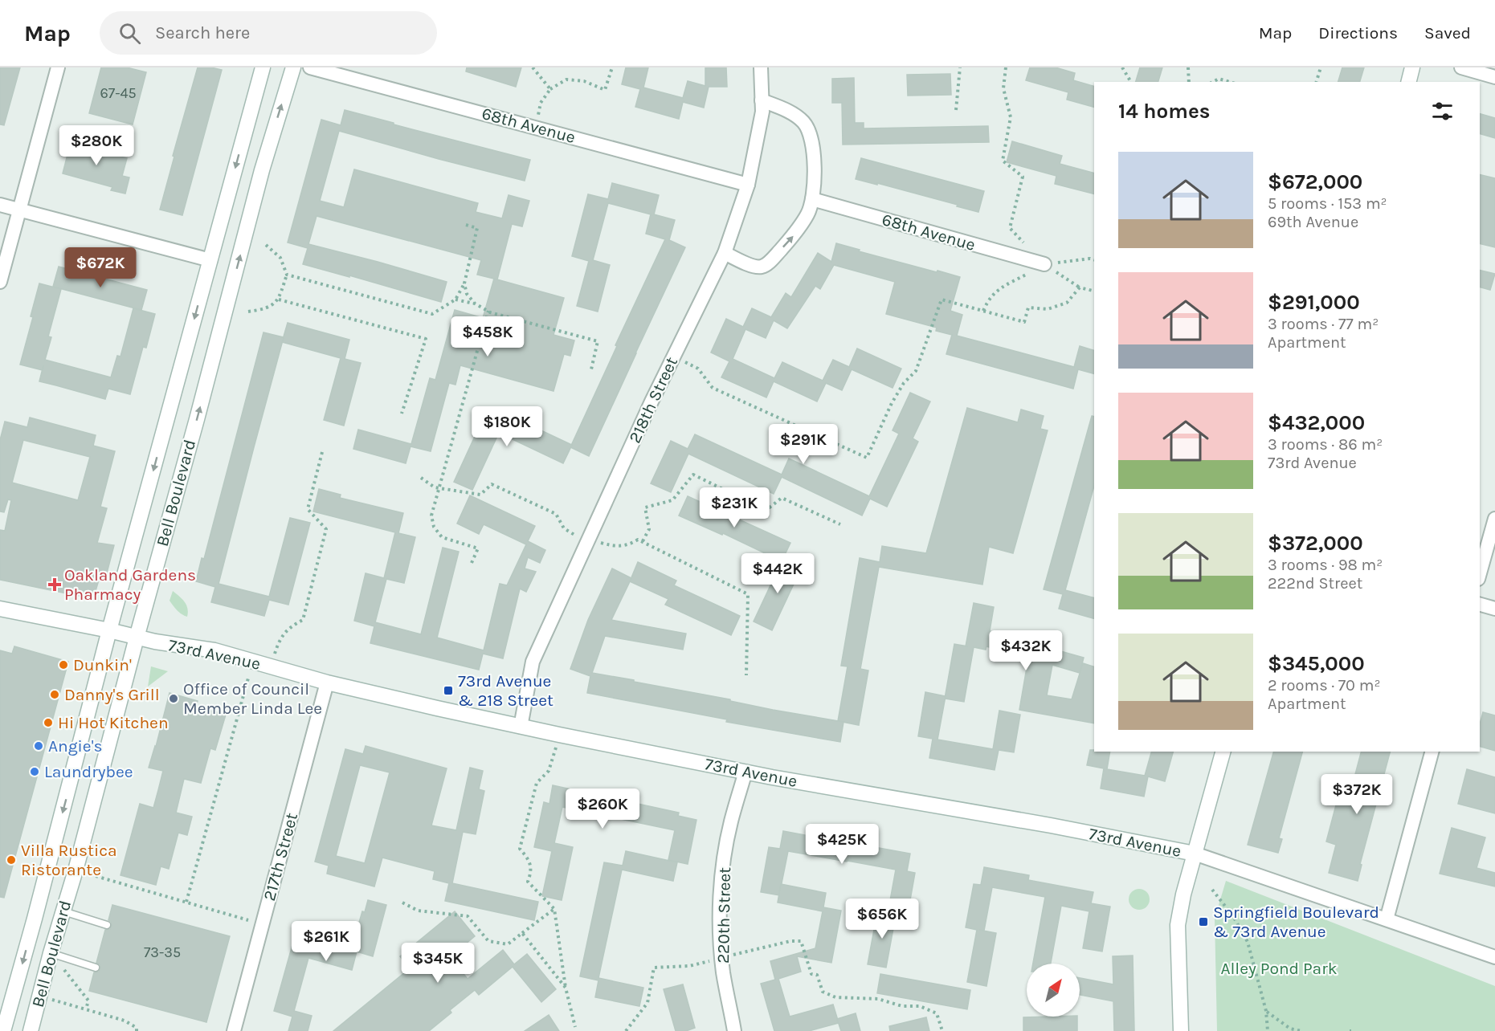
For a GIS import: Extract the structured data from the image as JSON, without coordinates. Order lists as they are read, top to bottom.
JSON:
{
  "streets": {
    "street": [
      "68th Avenue",
      "218th Street",
      "Bell Boulevard",
      "73rd Avenue",
      "217th Street",
      "220th Street"
    ]
  },
  "crossings": [
    ["68th Avenue", "218th Street"],
    ["218th Street", "73rd Avenue"],
    ["Bell Boulevard", "73rd Avenue"],
    ["73rd Avenue", "217th Street"],
    ["73rd Avenue", "220th Street"]
  ],
  "parks": ["Alley Pond Park"],
  "places": {
    "health": ["Oakland Gardens Pharmacy"],
    "other": [
      "Dunkin'",
      "Danny's Grill",
      "Office of Council Member Linda Lee",
      "Hi Hot Kitchen",
      "Angie's",
      "Laundrybee",
      "Villa Rustica Ristorante"
    ],
    "transit": ["73rd Avenue & 218 Street", "Springfield Boulevard & 73rd Avenue"]
  },
  "house_numbers": ["67-45", "73-35"],
  "north": "top right",
  "page": {
    "header": "Map",
    "search": "Search here",
    "nav": ["Map", "Directions", "Saved"],
    "heading": "14 homes",
    "price": [
      "$280K",
      "$672K",
      "$458K",
      "$180K",
      "$291K",
      "$231K",
      "$442K",
      "$432K",
      "$372K",
      "$260K",
      "$425K",
      "$656K",
      "$261K",
      "$345K"
    ],
    "list": [
      {
        "name": "$672,000",
        "note": "5 rooms · 153 m² · 69th Avenue"
      },
      {
        "name": "$291,000",
        "note": "3 rooms · 77 m² · Apartment"
      },
      {
        "name": "$432,000",
        "note": "3 rooms · 86 m² · 73rd Avenue"
      },
      {
        "name": "$372,000",
        "note": "3 rooms · 98 m² · 222nd Street"
      },
      {
        "name": "$345,000",
        "note": "2 rooms · 70 m² · Apartment"
      }
    ]
  }
}
